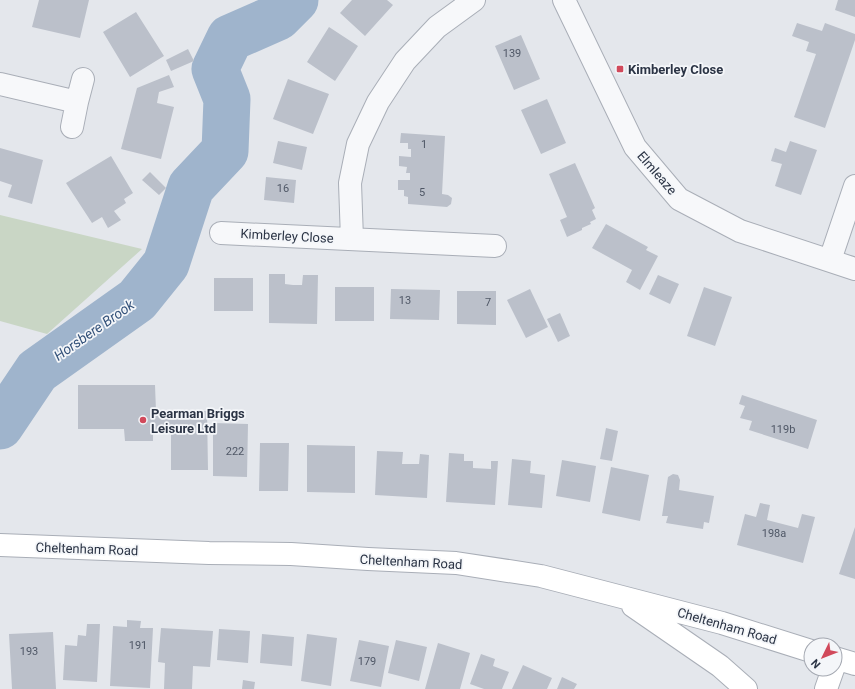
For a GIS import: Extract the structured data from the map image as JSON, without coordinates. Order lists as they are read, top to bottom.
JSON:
{
  "streets": {
    "main road": ["Cheltenham Road"],
    "street": ["Elmleaze", "Kimberley Close"]
  },
  "water": ["Horsbere Brook"],
  "places": {
    "transit": ["Kimberley Close"],
    "other": ["Pearman Briggs Leisure Ltd"]
  },
  "house_numbers": [
    "139",
    "1",
    "16",
    "5",
    "13",
    "7",
    "119b",
    "222",
    "198a",
    "191",
    "193",
    "179"
  ],
  "north": "bottom left"
}
